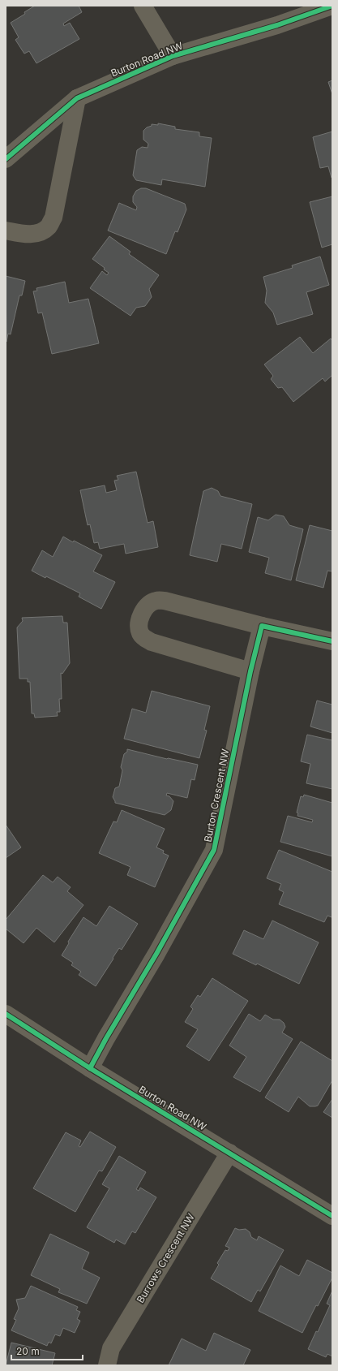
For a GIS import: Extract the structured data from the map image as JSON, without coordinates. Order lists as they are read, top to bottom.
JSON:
{
  "streets": {
    "street": ["Burton Road NW", "Burton Crescent NW", "Burrows Crescent NW"]
  },
  "crossings": [
    ["Burton Road NW", "Burton Crescent NW"],
    ["Burton Road NW", "Burrows Crescent NW"]
  ],
  "scale_bar": "20 m"
}
